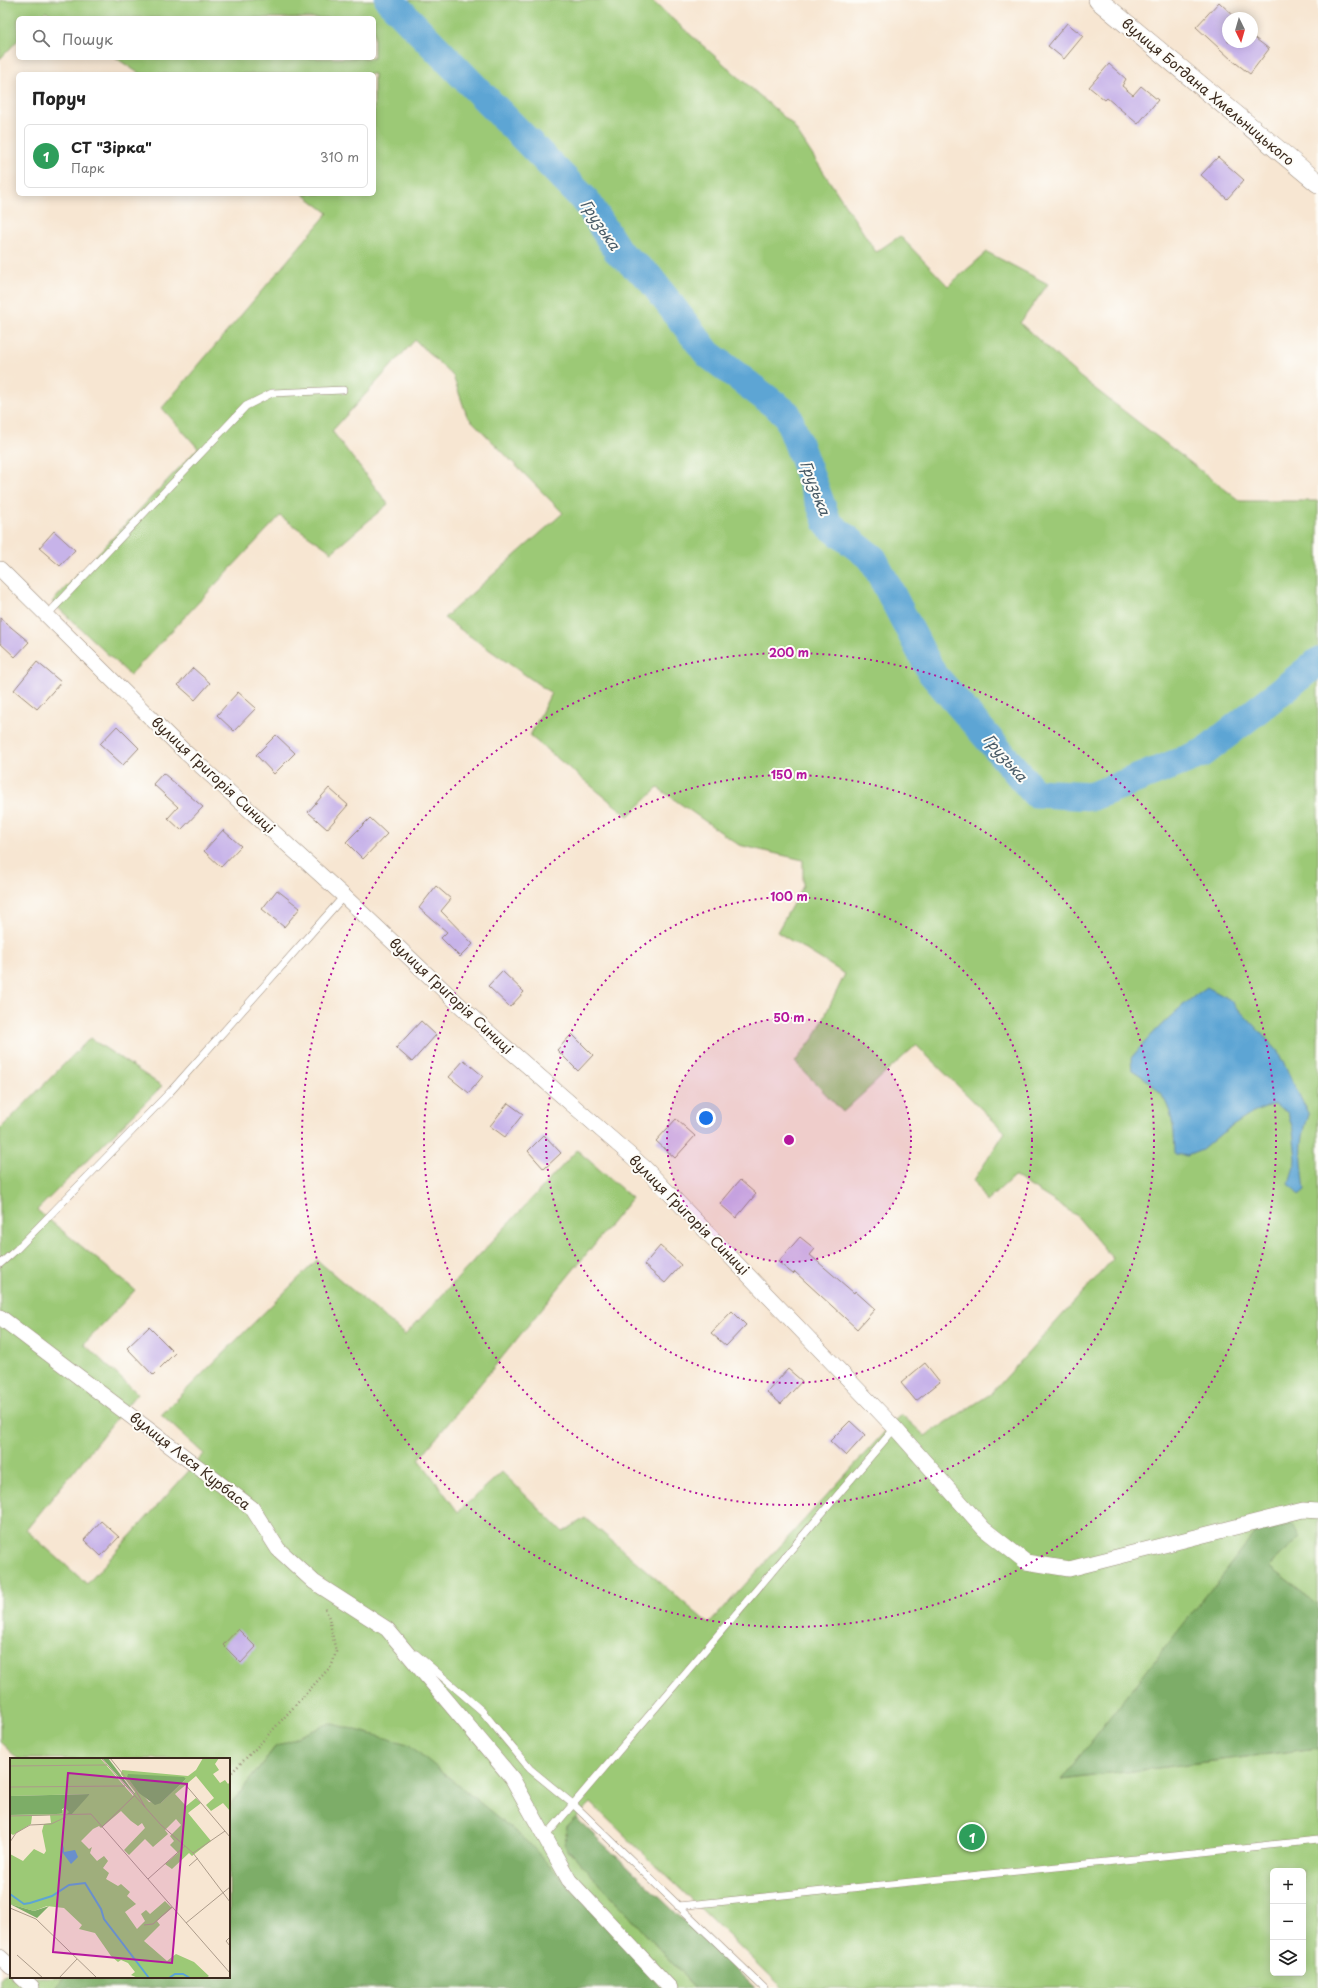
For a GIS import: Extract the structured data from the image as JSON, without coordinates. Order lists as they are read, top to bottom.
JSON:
{
  "streets": {
    "street": ["вулиця Богдана Хмельницького", "вулиця Григорія Синиці", "вулиця Леся Курбаса"]
  },
  "water": ["Грузька"],
  "north": "bottom",
  "page": {
    "search": "Пошук",
    "heading": "Поруч",
    "list": [
      {
        "mark": "1",
        "name": "СТ \"Зірка\"",
        "note": "Парк",
        "value": "310 m"
      }
    ],
    "pins": "1",
    "map_buttons": ["+", "−"]
  },
  "rings": [
    "200 m",
    "150 m",
    "100 m",
    "50 m"
  ]
}
